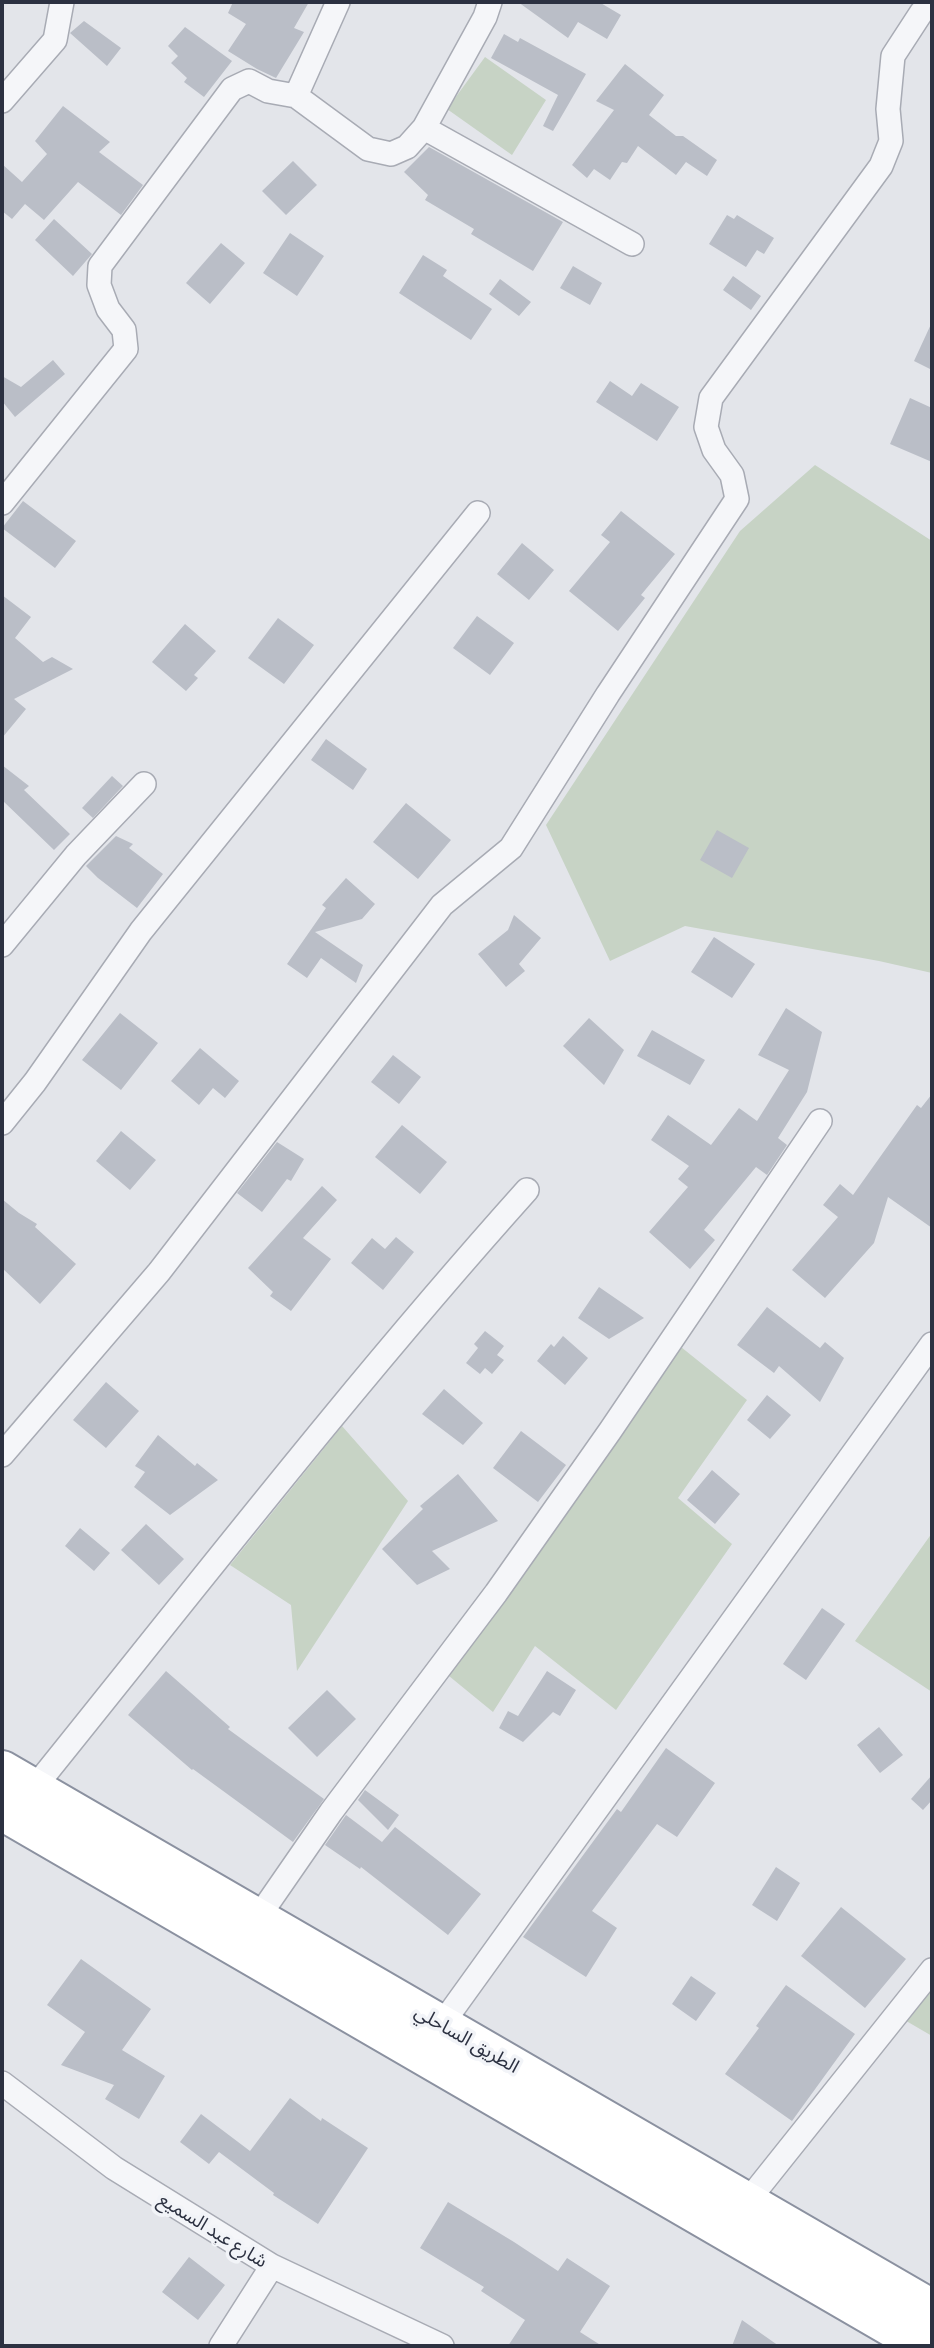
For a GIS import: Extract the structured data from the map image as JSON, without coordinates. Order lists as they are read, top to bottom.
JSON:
{
  "streets": {
    "highway": ["الطريق الساحلي"],
    "street": ["شارع عبد السميع"]
  }
}
